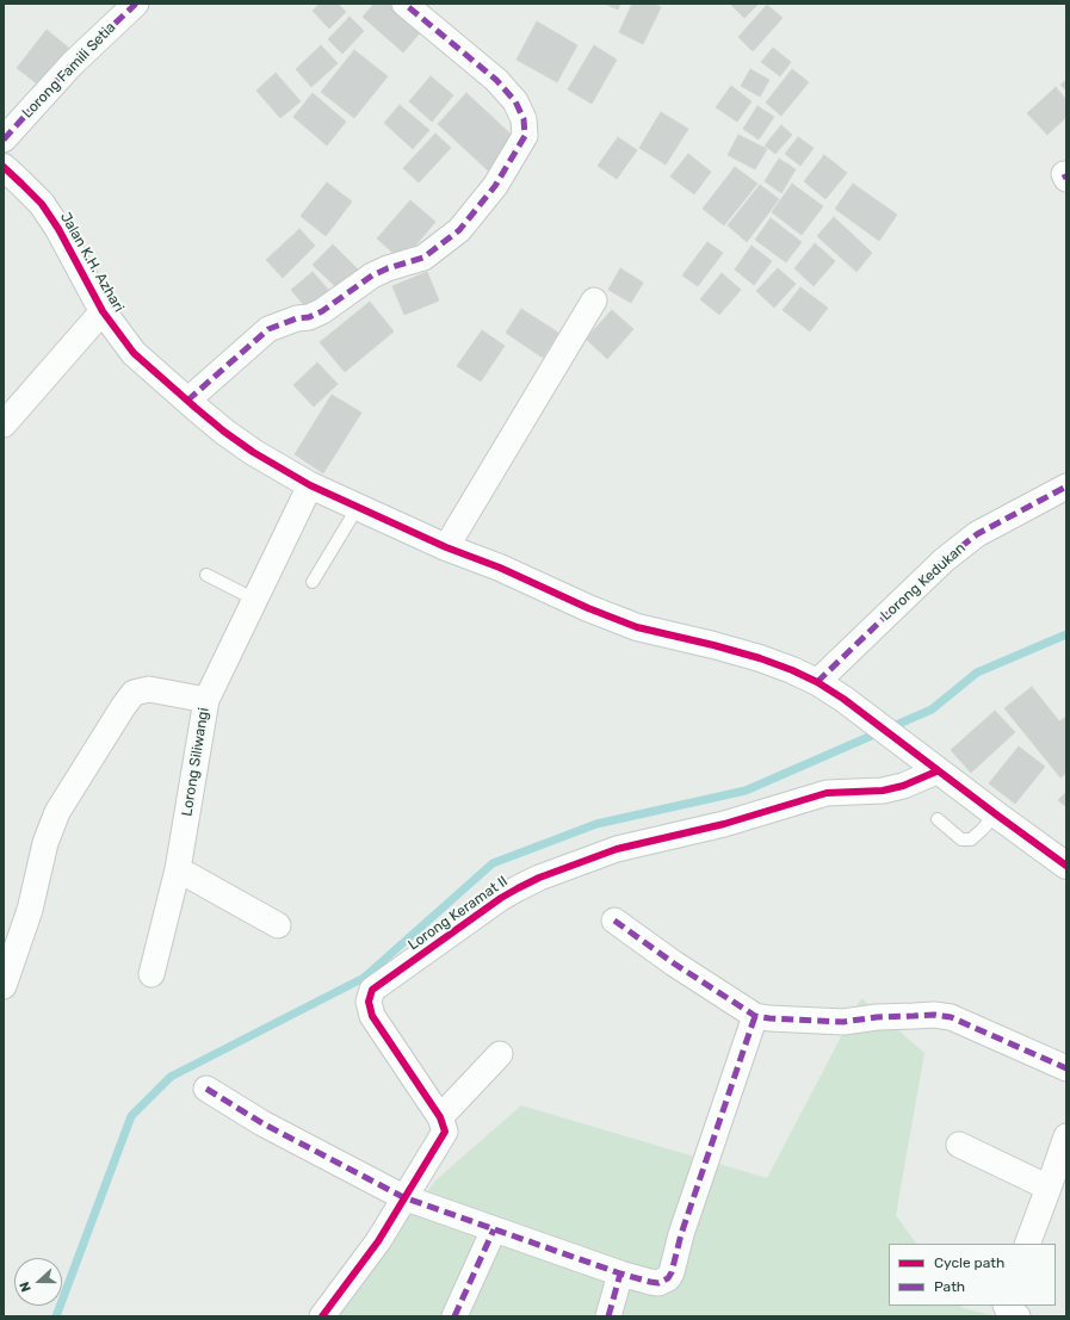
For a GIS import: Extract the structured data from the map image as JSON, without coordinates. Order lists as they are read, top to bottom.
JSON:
{
  "streets": {
    "street": [
      "Lorong Famili Setia",
      "Jalan K.H. Azhari",
      "Lorong Kedukan",
      "Lorong Siliwangi",
      "Lorong Keramat II"
    ]
  },
  "crossings": [
    ["Jalan K.H. Azhari", "Lorong Kedukan"],
    ["Jalan K.H. Azhari", "Lorong Siliwangi"],
    ["Jalan K.H. Azhari", "Lorong Keramat II"]
  ],
  "legend": ["Cycle path", "Path"],
  "north": "left"
}
